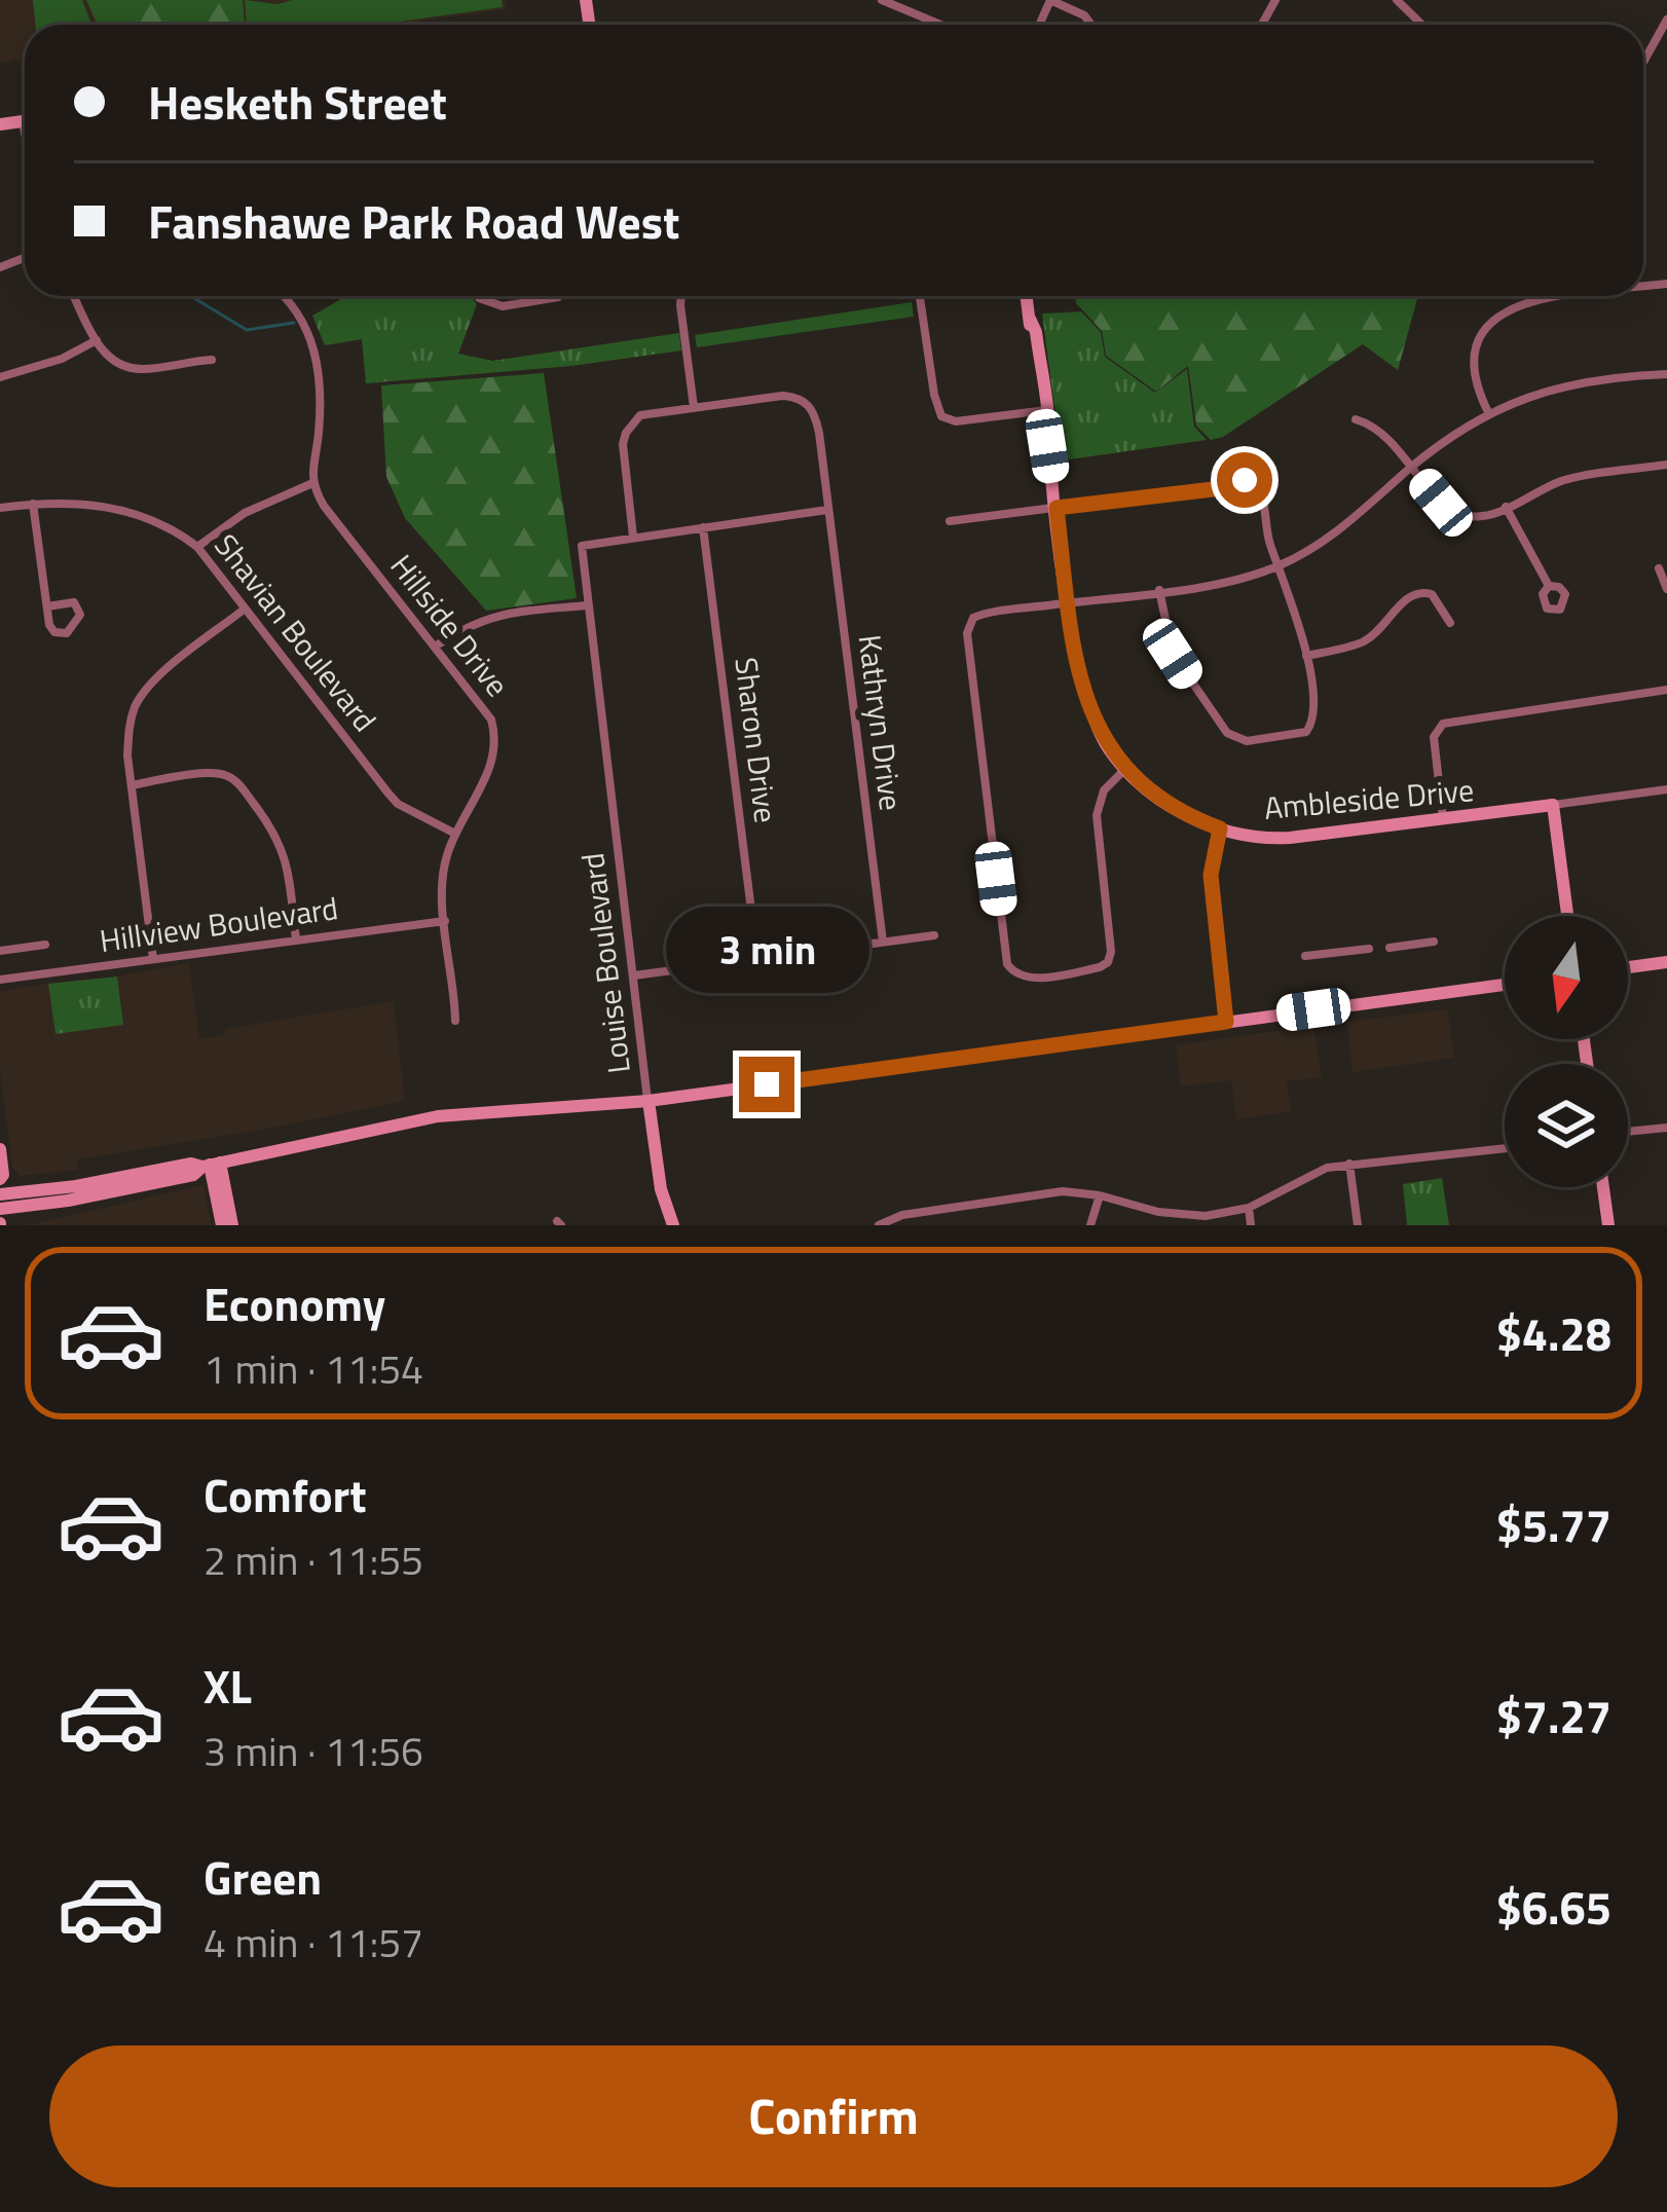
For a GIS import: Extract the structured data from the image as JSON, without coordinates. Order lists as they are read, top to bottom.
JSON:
{
  "streets": {
    "street": [
      "Hillside Drive",
      "Shavian Boulevard",
      "Kathryn Drive",
      "Sharon Drive",
      "Ambleside Drive",
      "Hillview Boulevard",
      "Louise Boulevard"
    ]
  },
  "crossings": [
    ["Hillside Drive", "Shavian Boulevard"],
    ["Hillside Drive", "Hillview Boulevard"]
  ],
  "north": "bottom",
  "page": {
    "banner": ["Hesketh Street", "Fanshawe Park Road West"],
    "bubble": "3 min",
    "list": [
      {
        "name": "Economy",
        "note": "1 min · 11:54",
        "value": "$4.28"
      },
      {
        "name": "Comfort",
        "note": "2 min · 11:55",
        "value": "$5.77"
      },
      {
        "name": "XL",
        "note": "3 min · 11:56",
        "value": "$7.27"
      },
      {
        "name": "Green",
        "note": "4 min · 11:57",
        "value": "$6.65"
      }
    ],
    "buttons": "Confirm"
  }
}
